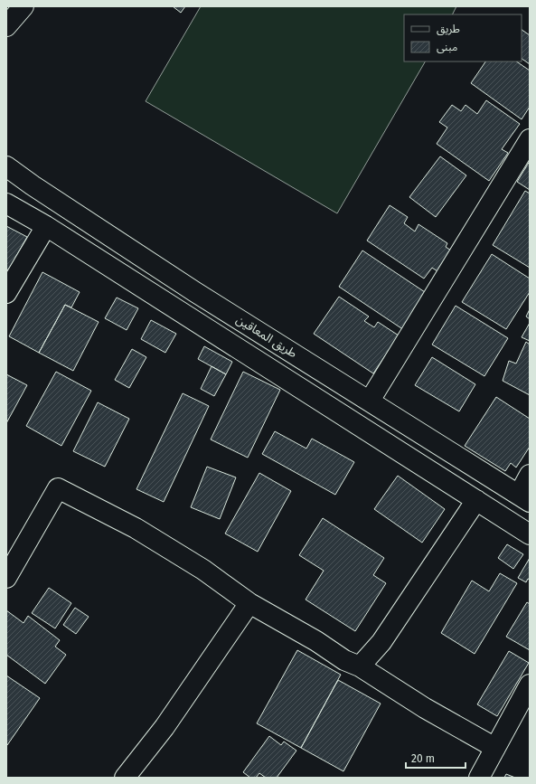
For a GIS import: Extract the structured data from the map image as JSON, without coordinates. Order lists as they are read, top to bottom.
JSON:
{
  "streets": {
    "street": ["طريق المعاقين"]
  },
  "legend": ["طريق", "مبنى"],
  "scale_bar": "20 m"
}
